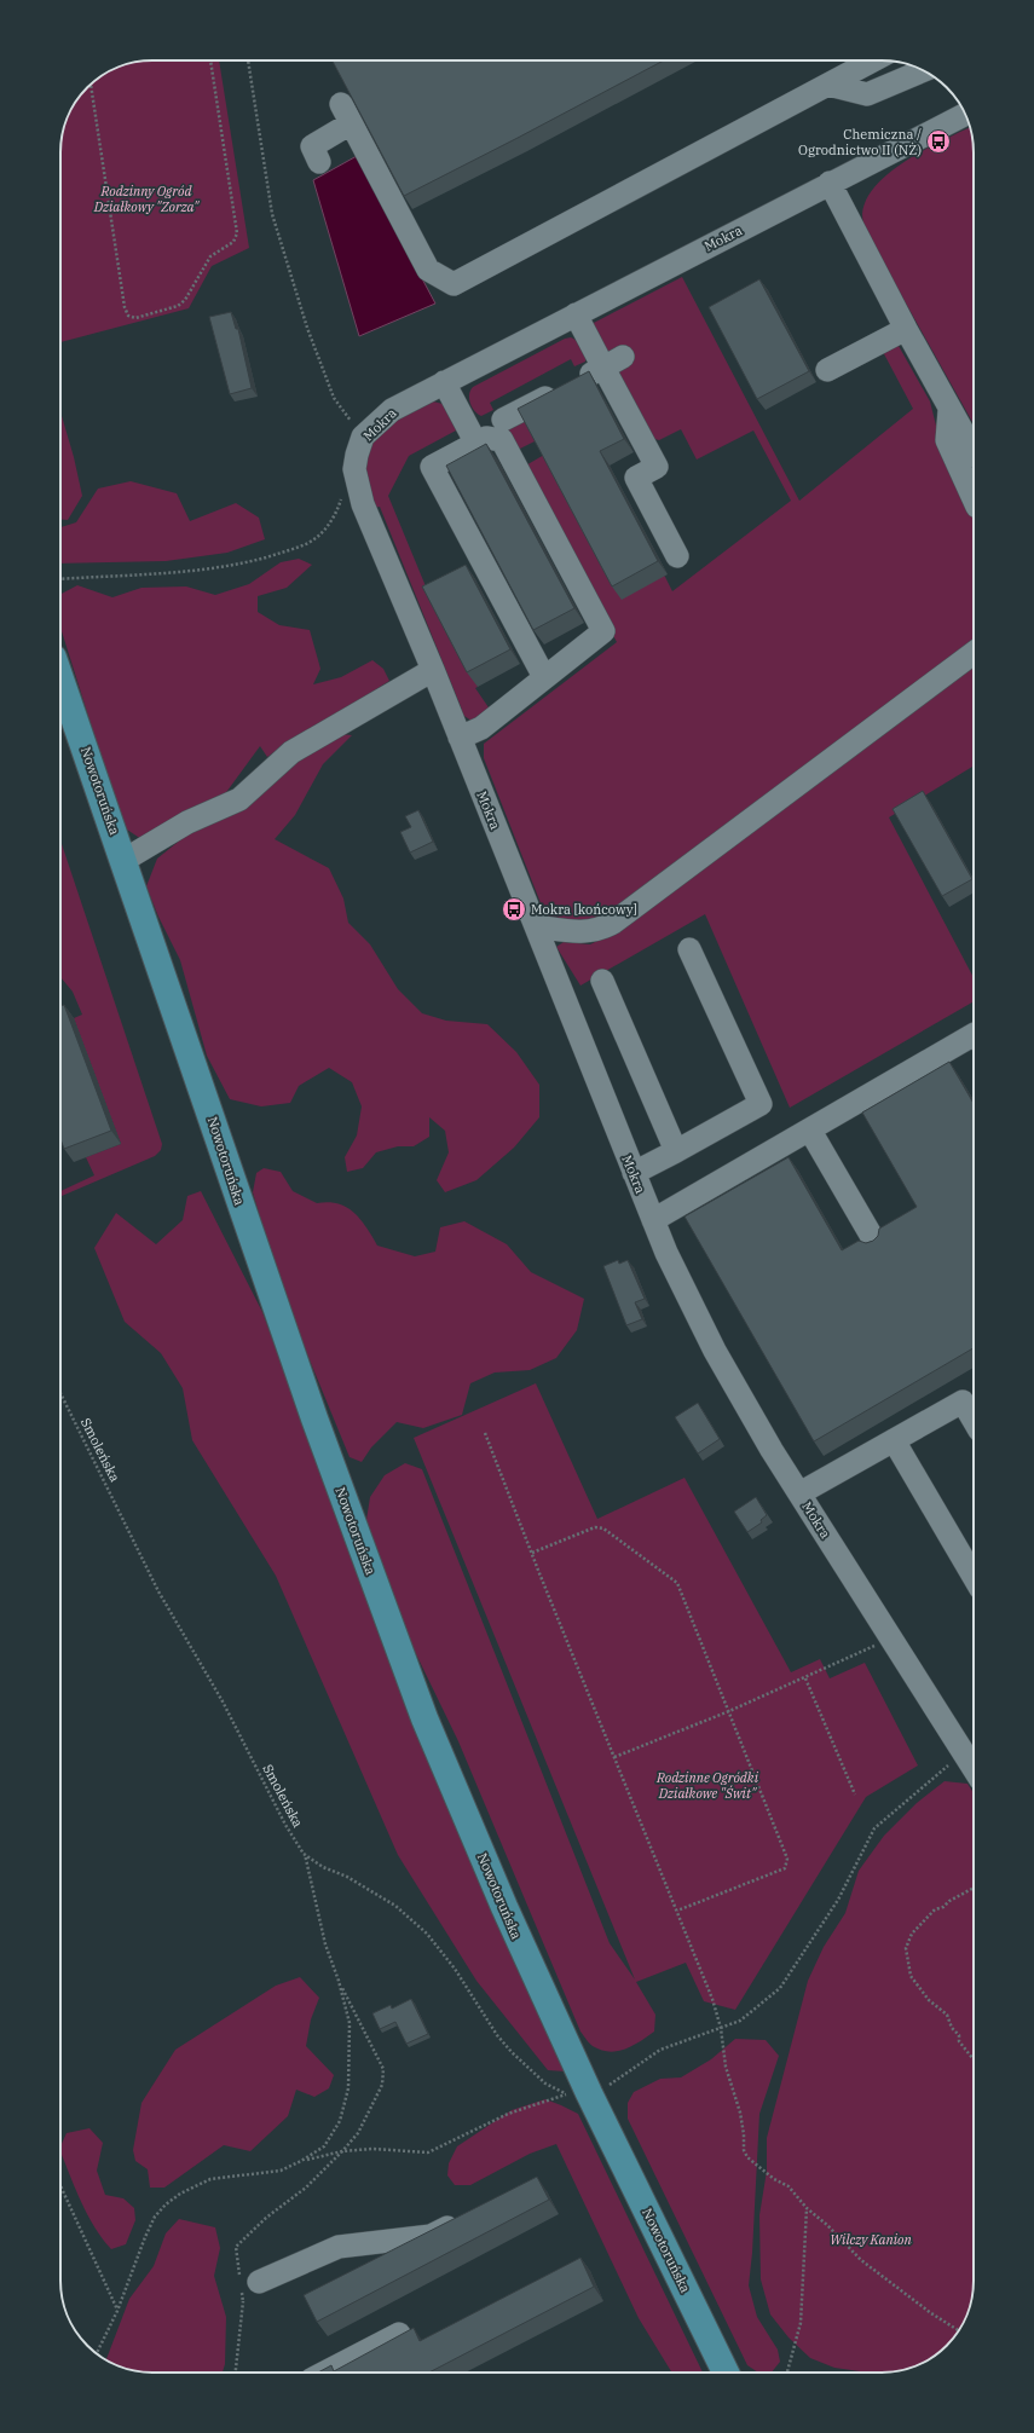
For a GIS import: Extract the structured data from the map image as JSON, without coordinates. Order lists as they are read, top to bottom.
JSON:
{
  "streets": {
    "main road": ["Nowotoruńska"],
    "street": ["Mokra"],
    "path": ["Smoleńska"]
  },
  "crossings": [
    ["Nowotoruńska", "Smoleńska"]
  ],
  "parks": ["Rodzinny Ogród Działkowy \"Zorza\"", "Rodzinne Ogródki Działkowe \"Świt\"", "Wilczy Kanion"],
  "places": {
    "bus stop": ["Chemiczna / Ogrodnictwo II (NŻ)", "Mokra [końcowy]"]
  }
}
